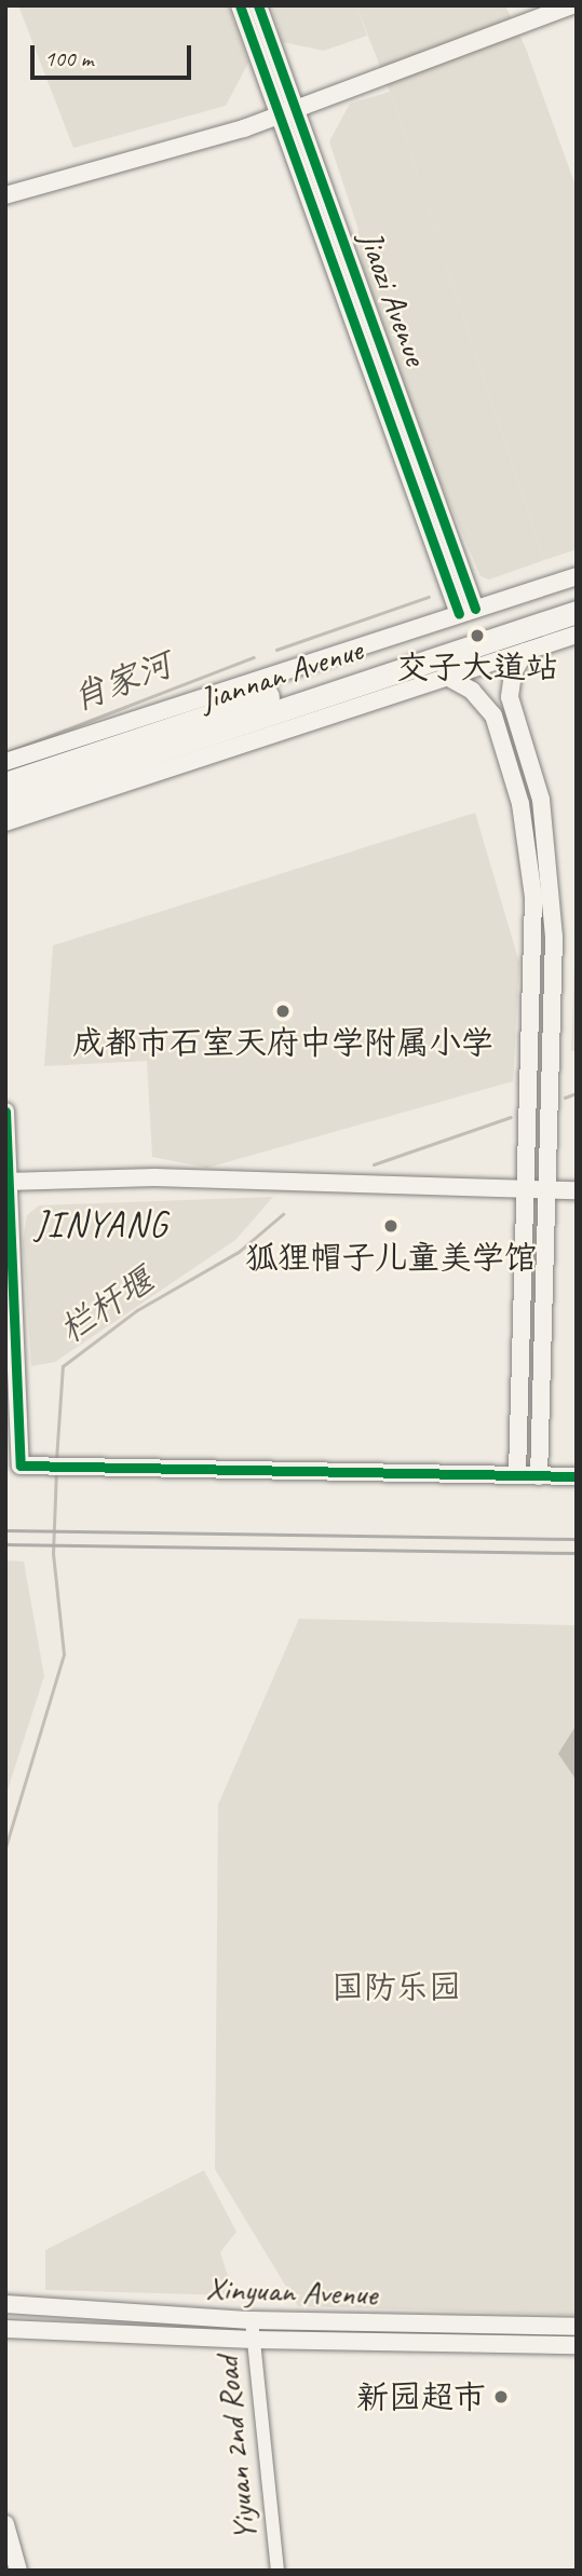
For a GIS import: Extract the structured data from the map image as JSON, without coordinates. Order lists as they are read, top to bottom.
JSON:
{
  "streets": {
    "highway": ["Jiannan Avenue"],
    "street": ["Jiaozi Avenue", "Xinyuan Avenue", "Yiyuan 2nd Road"]
  },
  "crossings": [
    ["Xinyuan Avenue", "Yiyuan 2nd Road"]
  ],
  "districts": ["JINYANG"],
  "water": ["肖家河", "栏杆堰"],
  "parks": ["国防乐园"],
  "places": [
    "交子大道站",
    "成都市石室天府中学附属小学",
    "狐狸帽子儿童美学馆",
    "新园超市"
  ],
  "scale_bar": "100 m"
}
